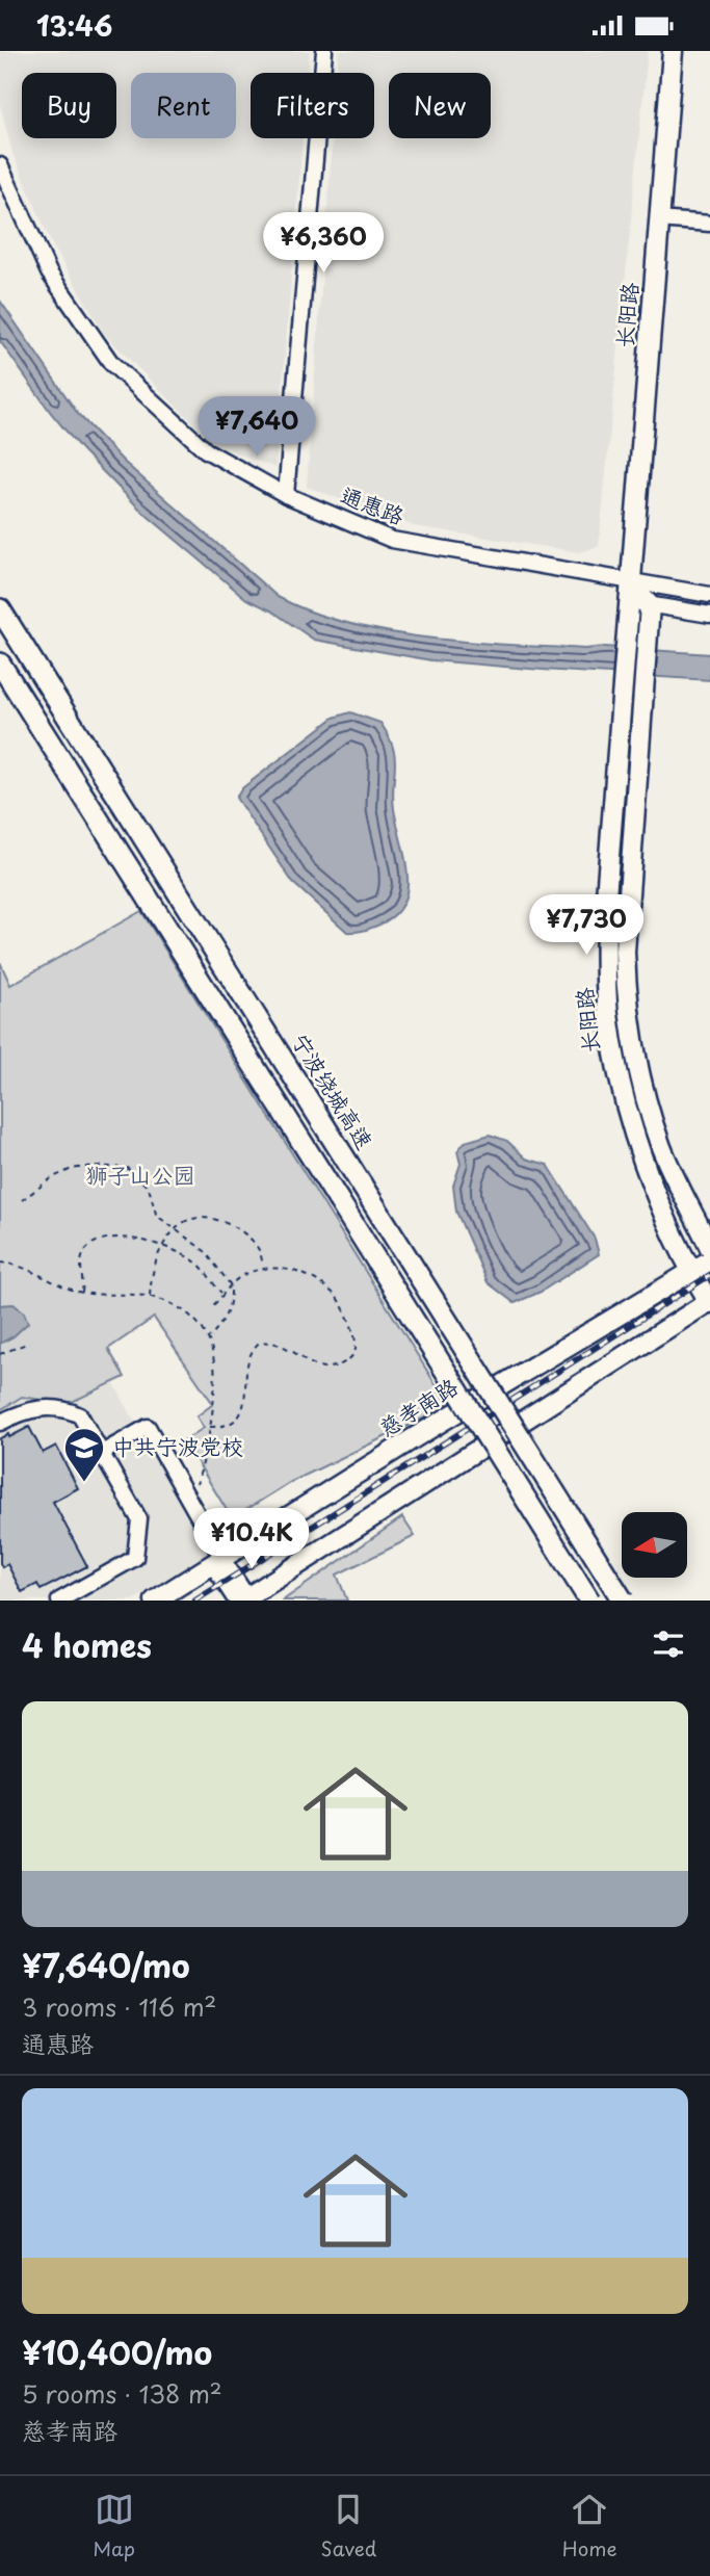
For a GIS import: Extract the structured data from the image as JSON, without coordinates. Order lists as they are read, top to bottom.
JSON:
{
  "streets": {
    "highway": ["宁波绕城高速"],
    "main road": ["长阳路", "慈孝南路"],
    "street": ["通惠路"]
  },
  "crossings": [
    ["长阳路", "通惠路"],
    ["长阳路", "慈孝南路"]
  ],
  "parks": ["狮子山公园"],
  "places": {
    "school or university": ["中共宁波党校"]
  },
  "north": "left",
  "page": {
    "status": "13:46",
    "chip": [
      "Buy",
      "Rent",
      "Filters",
      "New"
    ],
    "price": [
      "¥6,360",
      "¥7,640",
      "¥7,730",
      "¥10.4K"
    ],
    "heading": "4 homes",
    "list": [
      {
        "name": "¥7,640/mo",
        "note": "3 rooms · 116 m² · 通惠路"
      },
      {
        "name": "¥10,400/mo",
        "note": "5 rooms · 138 m² · 慈孝南路"
      }
    ],
    "tabs": ["Map", "Saved", "Home"]
  }
}
